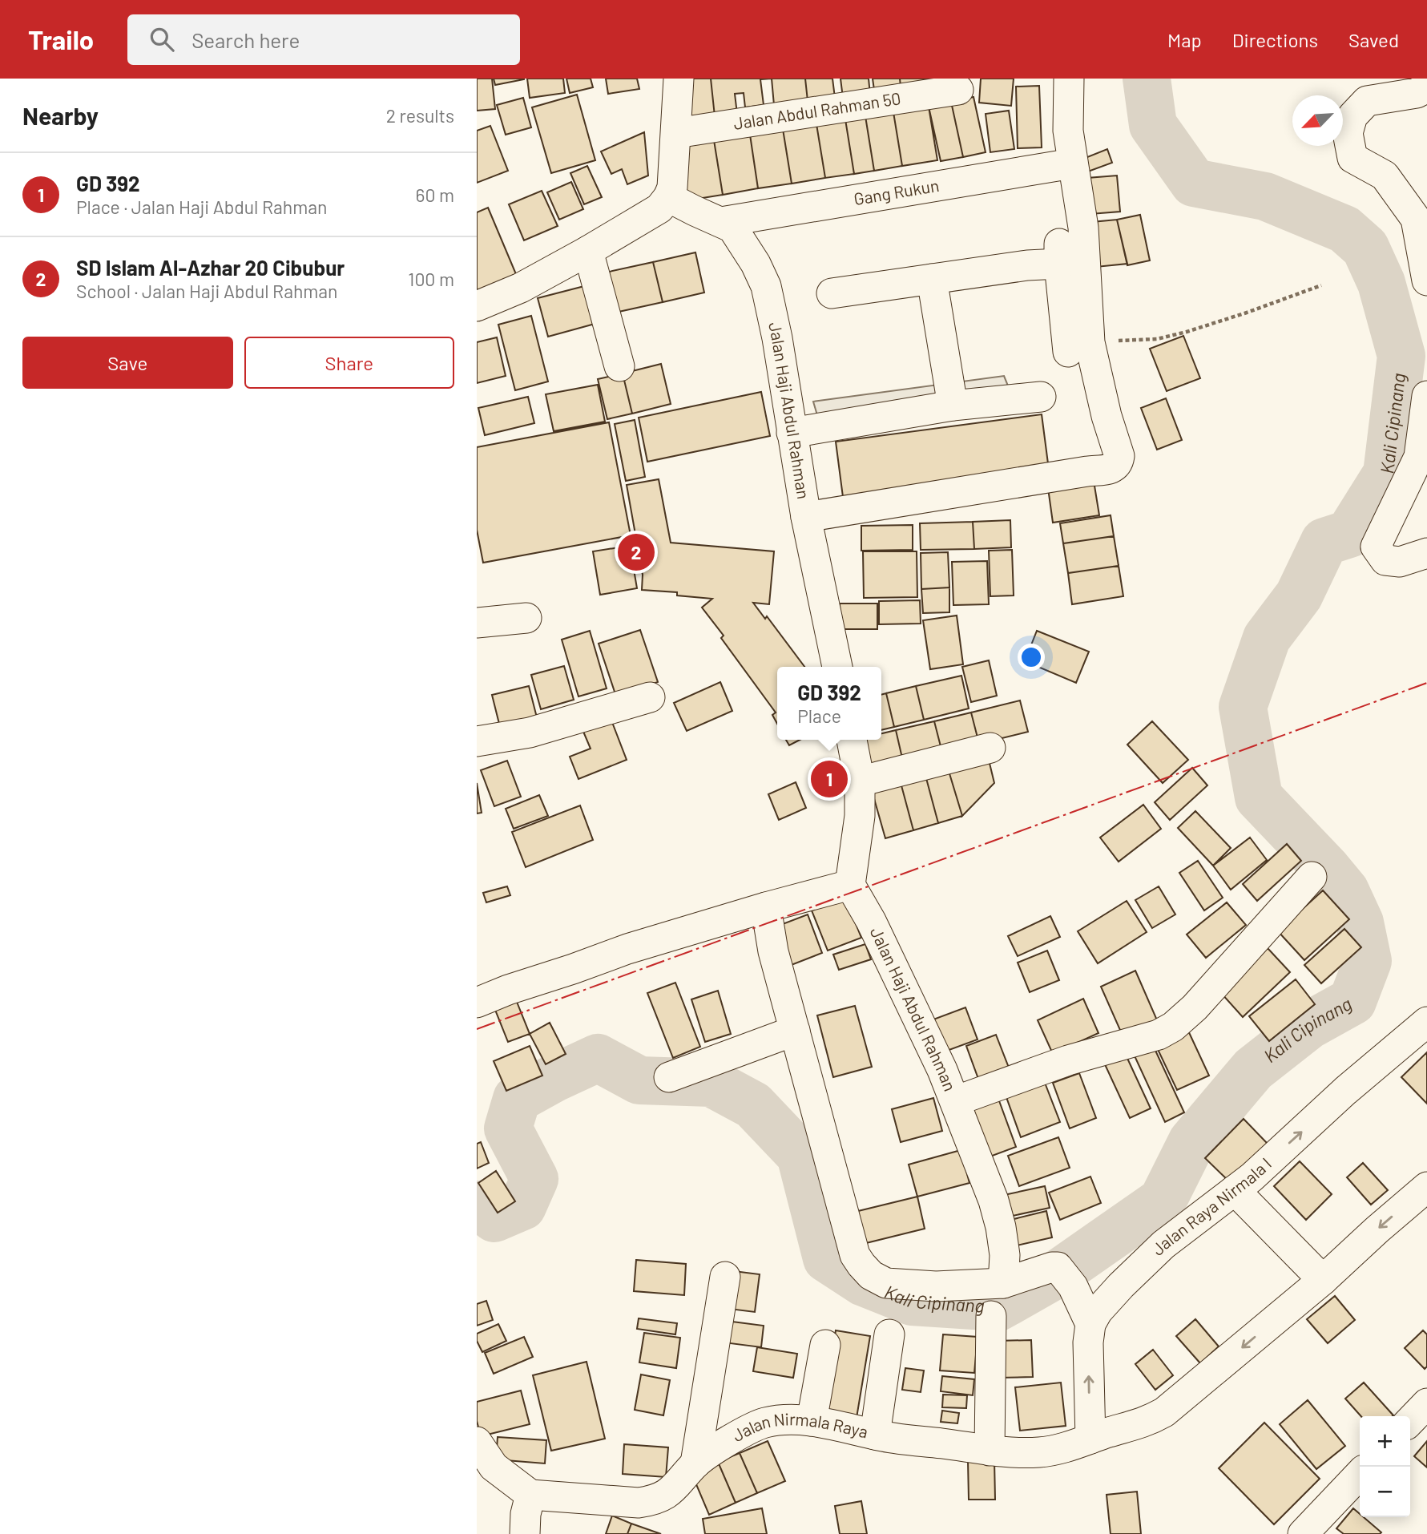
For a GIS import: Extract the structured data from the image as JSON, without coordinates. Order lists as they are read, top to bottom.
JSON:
{
  "streets": {
    "street": [
      "Jalan Abdul Rahman 50",
      "Gang Rukun",
      "Jalan Haji Abdul Rahman",
      "Jalan Raya Nirmala I",
      "Jalan Nirmala Raya"
    ]
  },
  "crossings": [
    ["Gang Rukun", "Jalan Haji Abdul Rahman"]
  ],
  "one_way": ["Jalan Nirmala Raya"],
  "water": ["Kali Cipinang"],
  "north": "bottom left",
  "page": {
    "header": "Trailo",
    "search": "Search here",
    "nav": ["Map", "Directions", "Saved"],
    "heading": ["Nearby", "2 results"],
    "list": [
      {
        "mark": "1",
        "name": "GD 392",
        "note": "Place · Jalan Haji Abdul Rahman",
        "value": "60 m"
      },
      {
        "mark": "2",
        "name": "SD Islam Al-Azhar 20 Cibubur",
        "note": "School · Jalan Haji Abdul Rahman",
        "value": "100 m"
      }
    ],
    "buttons": ["Save", "Share"],
    "pins": ["2", "1"],
    "popup": ["GD 392", "Place"],
    "map_buttons": ["+", "−"]
  }
}
